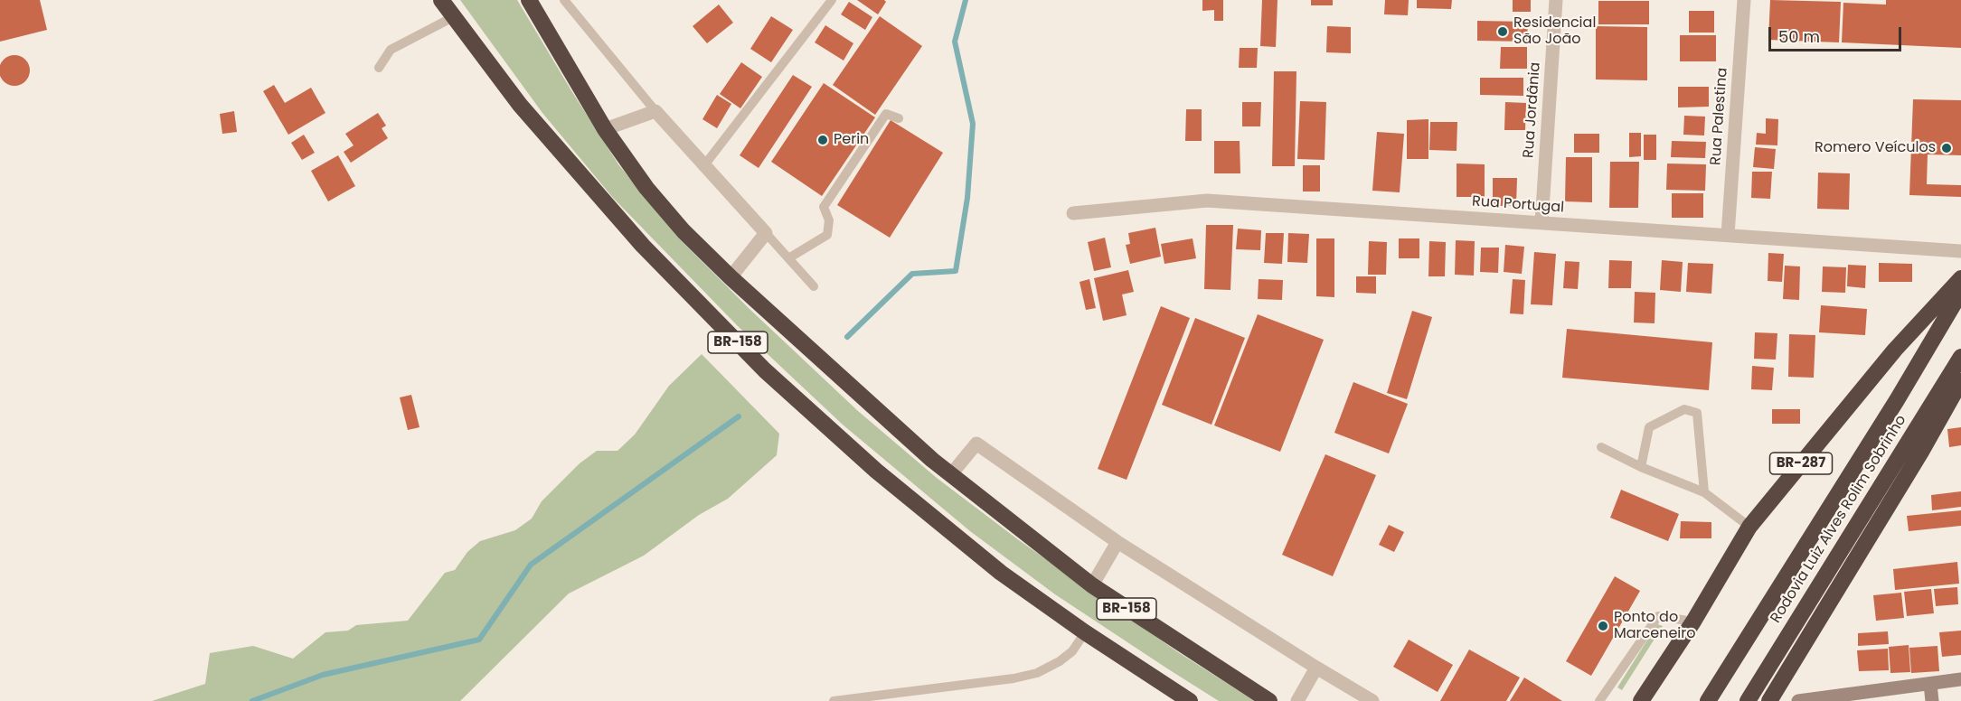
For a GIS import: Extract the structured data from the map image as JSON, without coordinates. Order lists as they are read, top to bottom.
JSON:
{
  "streets": {
    "highway": ["BR-158", "BR-287", "Rodovia Luiz Alves Rolim Sobrinho"],
    "street": ["Rua Jordânia", "Rua Palestina", "Rua Portugal"]
  },
  "crossings": [
    ["Rua Jordânia", "Rua Portugal"],
    ["Rua Palestina", "Rua Portugal"]
  ],
  "places": [
    "Residencial São João",
    "Perin",
    "Romero Veículos",
    "Ponto do Marceneiro"
  ],
  "scale_bar": "50 m"
}
